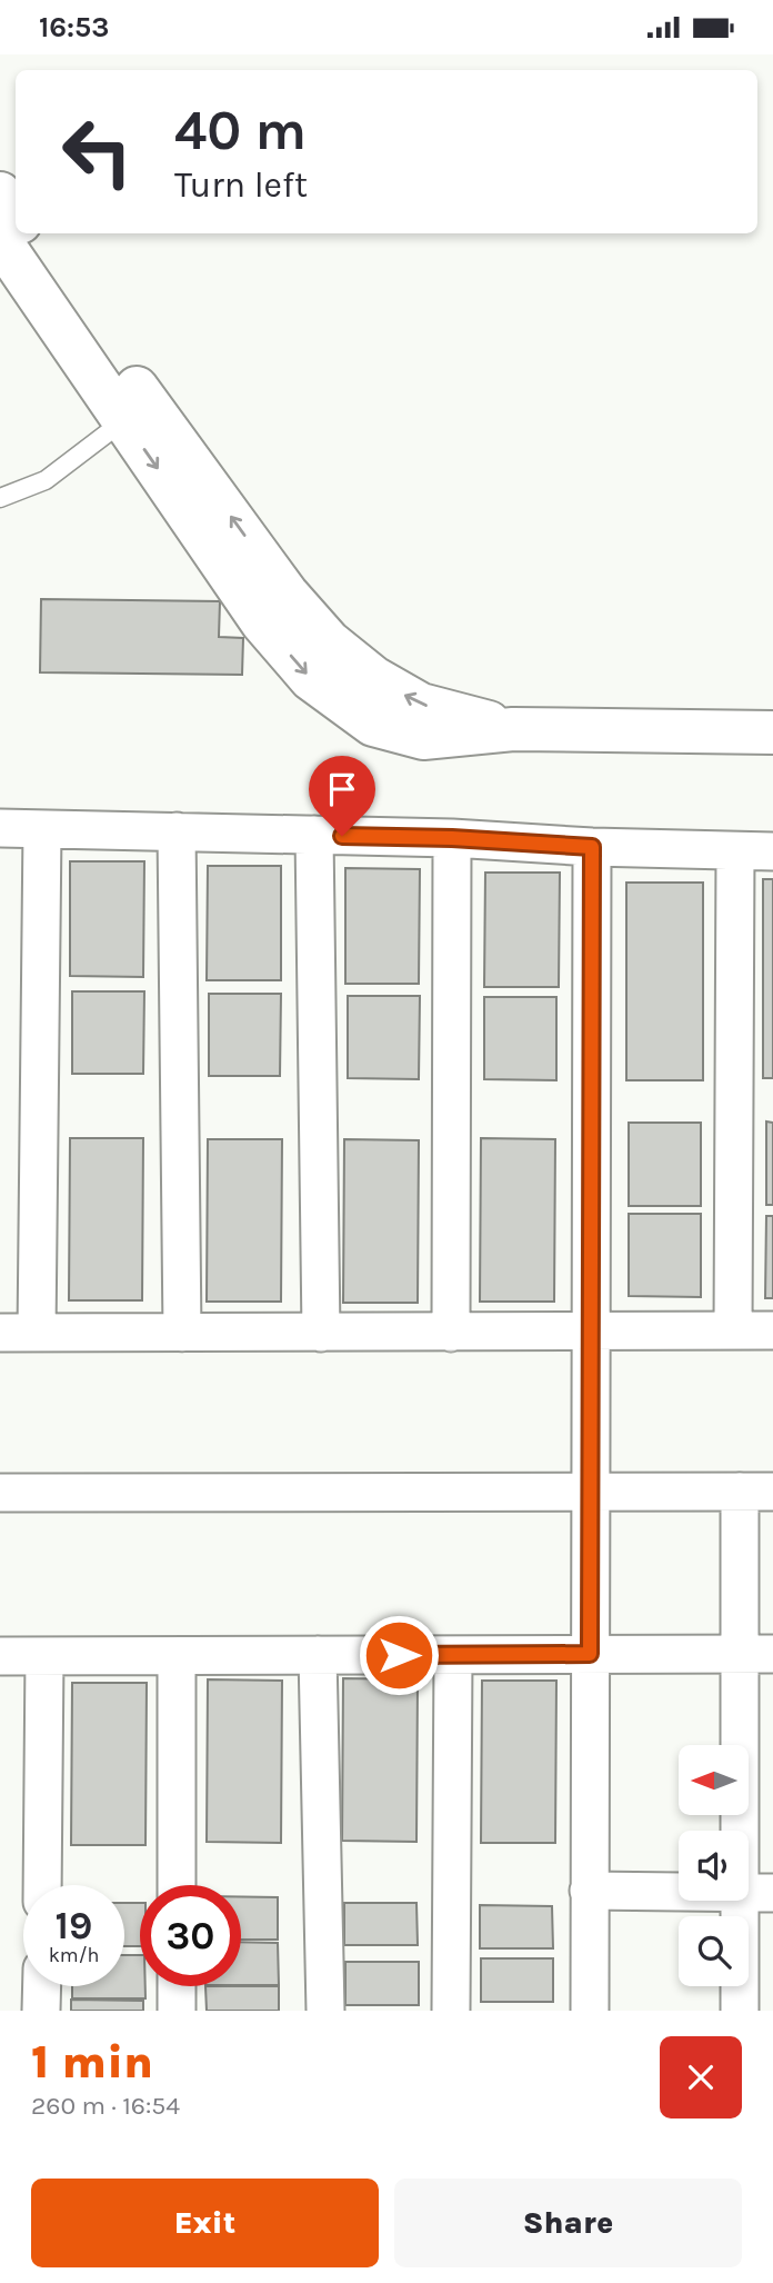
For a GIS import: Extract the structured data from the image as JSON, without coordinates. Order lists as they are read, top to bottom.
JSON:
{
  "north": "left",
  "page": {
    "status": "16:53",
    "turn": ["40 m", "Turn left"],
    "speed": "19 km/h",
    "limit": "30",
    "heading": ["1 min", "260 m · 16:54"],
    "buttons": ["Exit", "Share"]
  }
}
